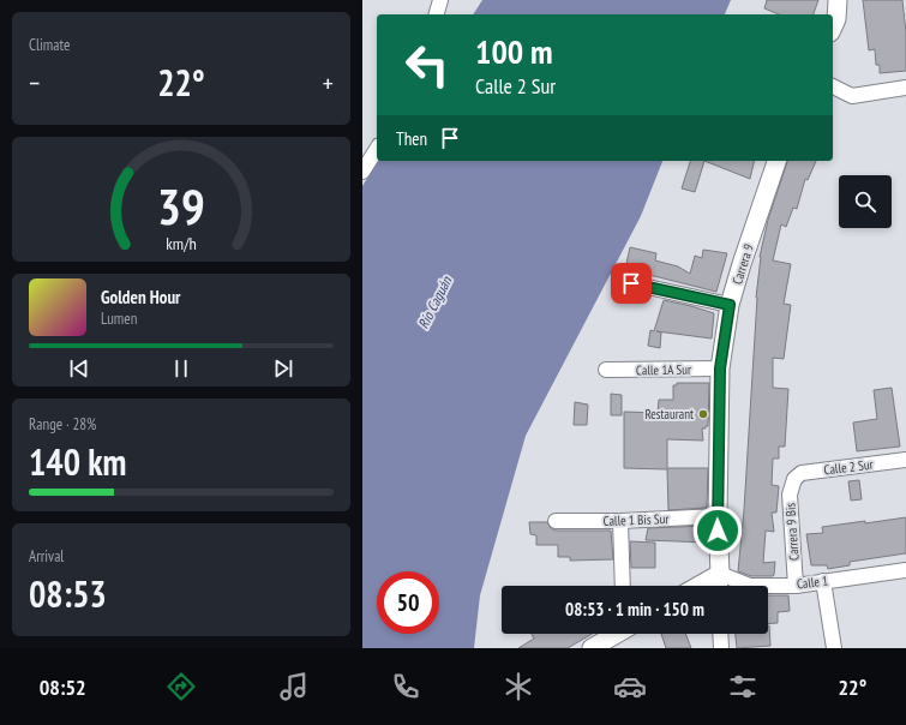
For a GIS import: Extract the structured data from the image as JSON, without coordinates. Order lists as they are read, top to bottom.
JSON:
{
  "streets": {
    "main road": ["Carrera 9"],
    "street": [
      "Calle 1A Sur",
      "Calle 2 Sur",
      "Calle 1 Bis Sur",
      "Carrera 9 Bis",
      "Calle 1"
    ]
  },
  "crossings": [
    ["Carrera 9", "Calle 1A Sur"],
    ["Carrera 9", "Calle 1 Bis Sur"],
    ["Carrera 9", "Calle 1"],
    ["Calle 2 Sur", "Carrera 9 Bis"],
    ["Carrera 9 Bis", "Calle 1"]
  ],
  "water": ["Río Caguán"],
  "places": ["Restaurant"],
  "page": {
    "tile": [
      "Climate",
      ["Range · 28%", "140 km"],
      ["Arrival", "08:53"]
    ],
    "turn": ["100 m", "Calle 2 Sur"],
    "heat": ["−", "22°", "+"],
    "then": "Then",
    "song": ["Golden Hour", "Lumen"],
    "limit": "50",
    "trip": "08:53 · 1 min · 150 m",
    "tabs": ["08:52", "22°"],
    "gauge": ["39", "km/h"]
  }
}
